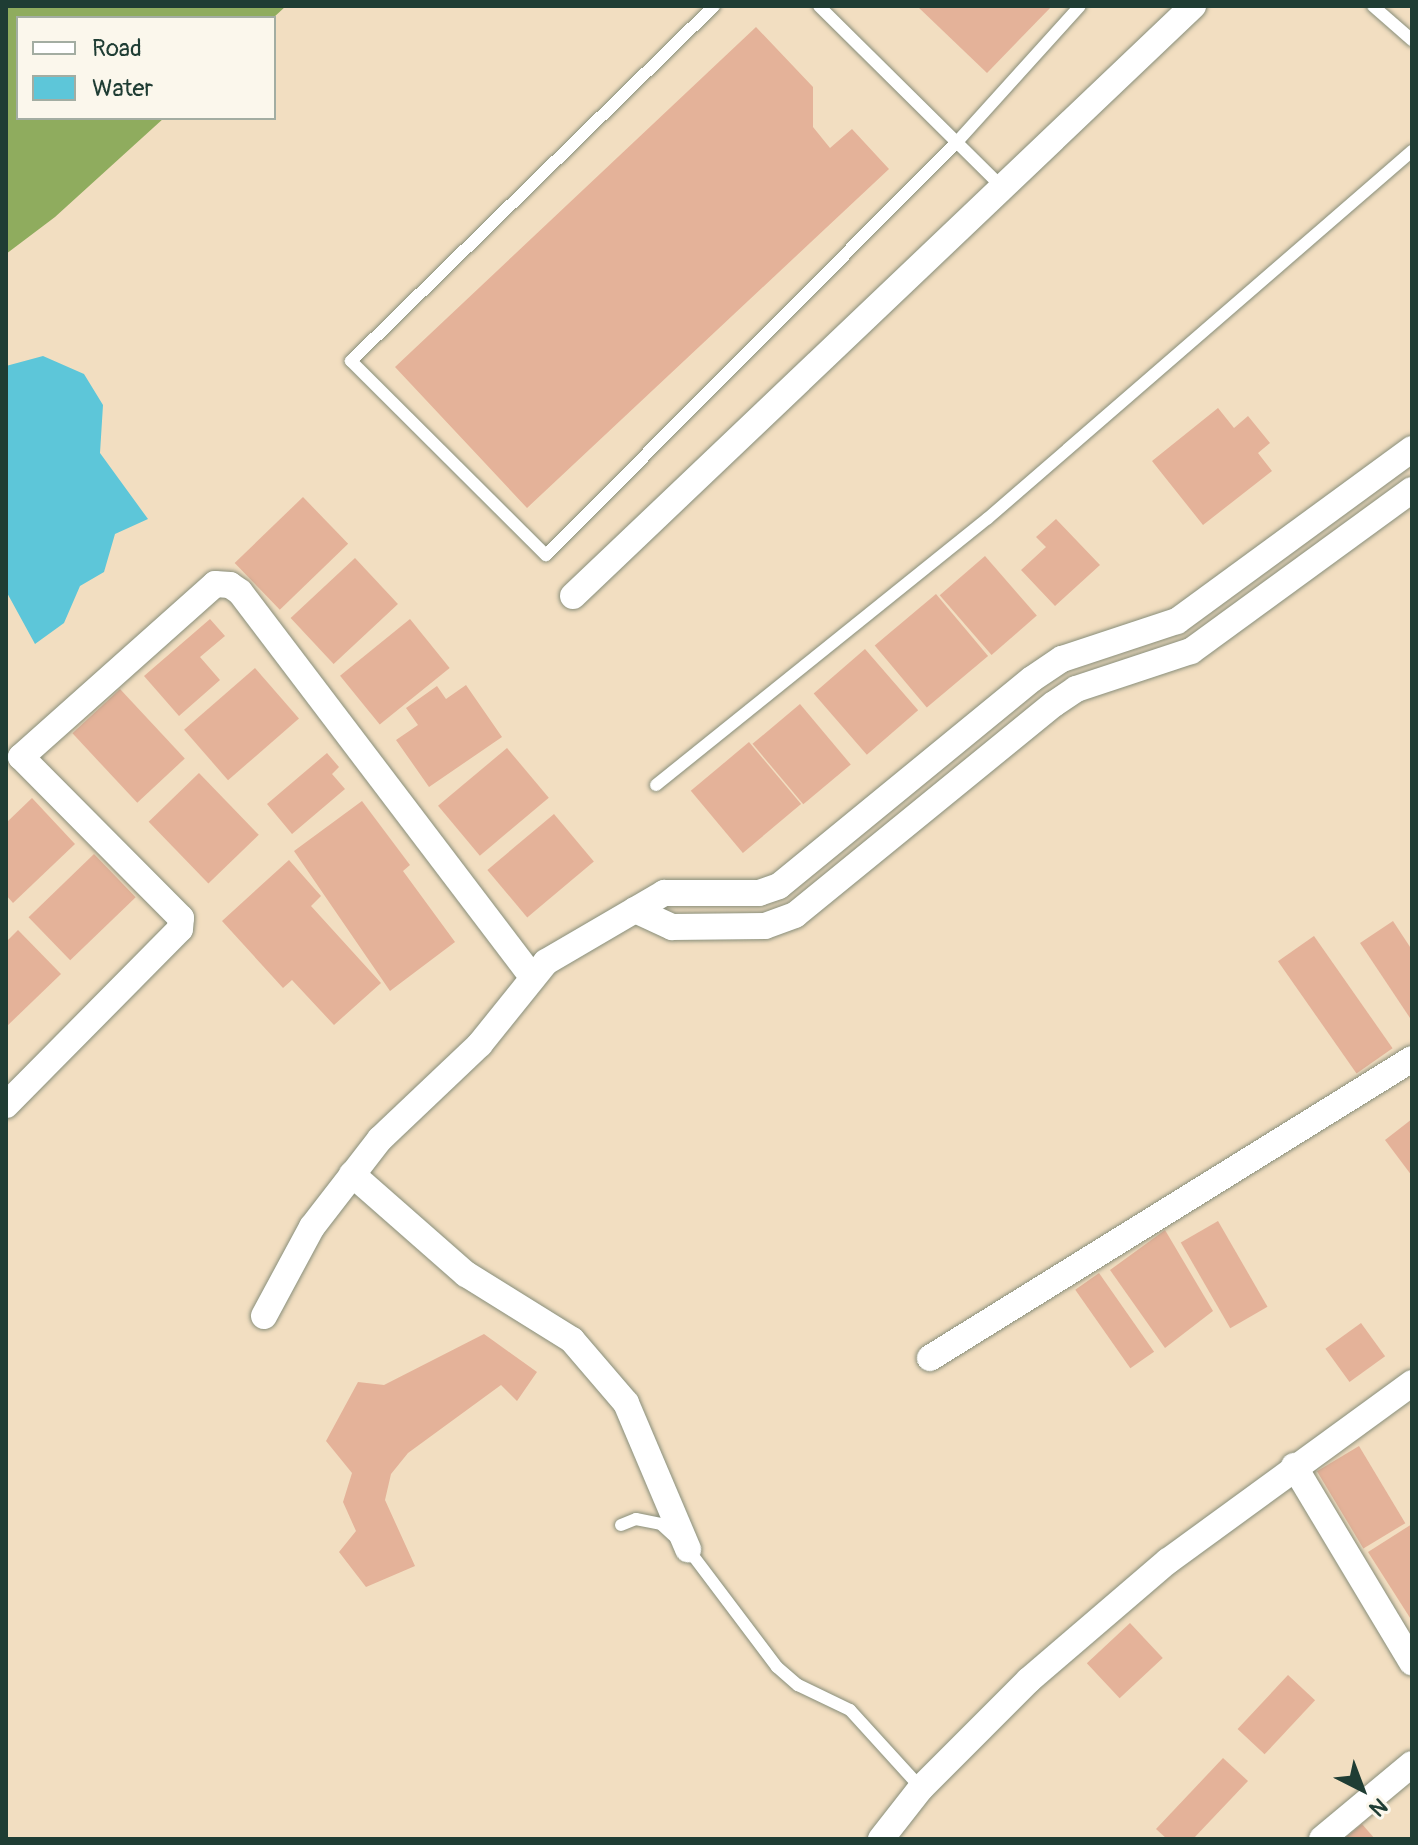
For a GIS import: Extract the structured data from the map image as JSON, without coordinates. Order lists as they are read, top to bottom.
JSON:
{
  "legend": ["Road", "Water"],
  "north": "bottom right"
}
